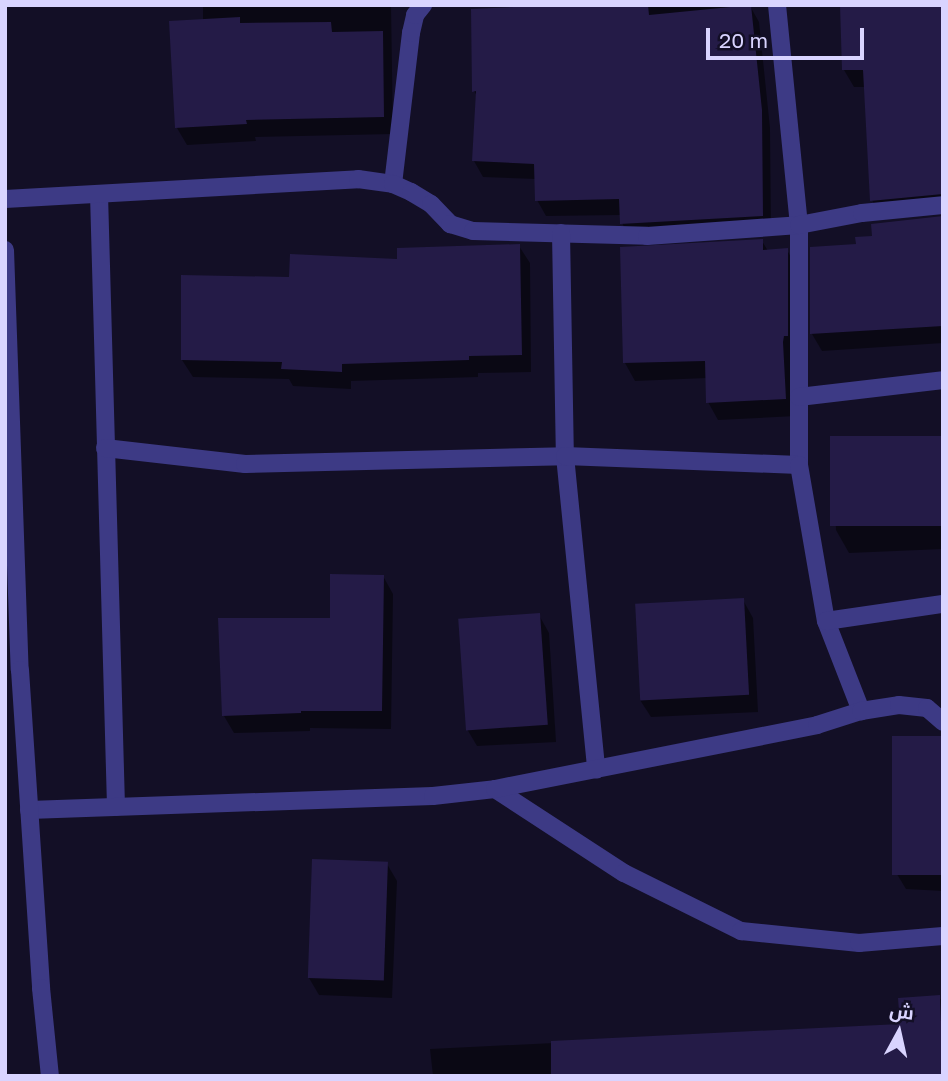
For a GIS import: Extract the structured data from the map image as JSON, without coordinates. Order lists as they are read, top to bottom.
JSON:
{
  "scale_bar": "20 m",
  "north": "top"
}
